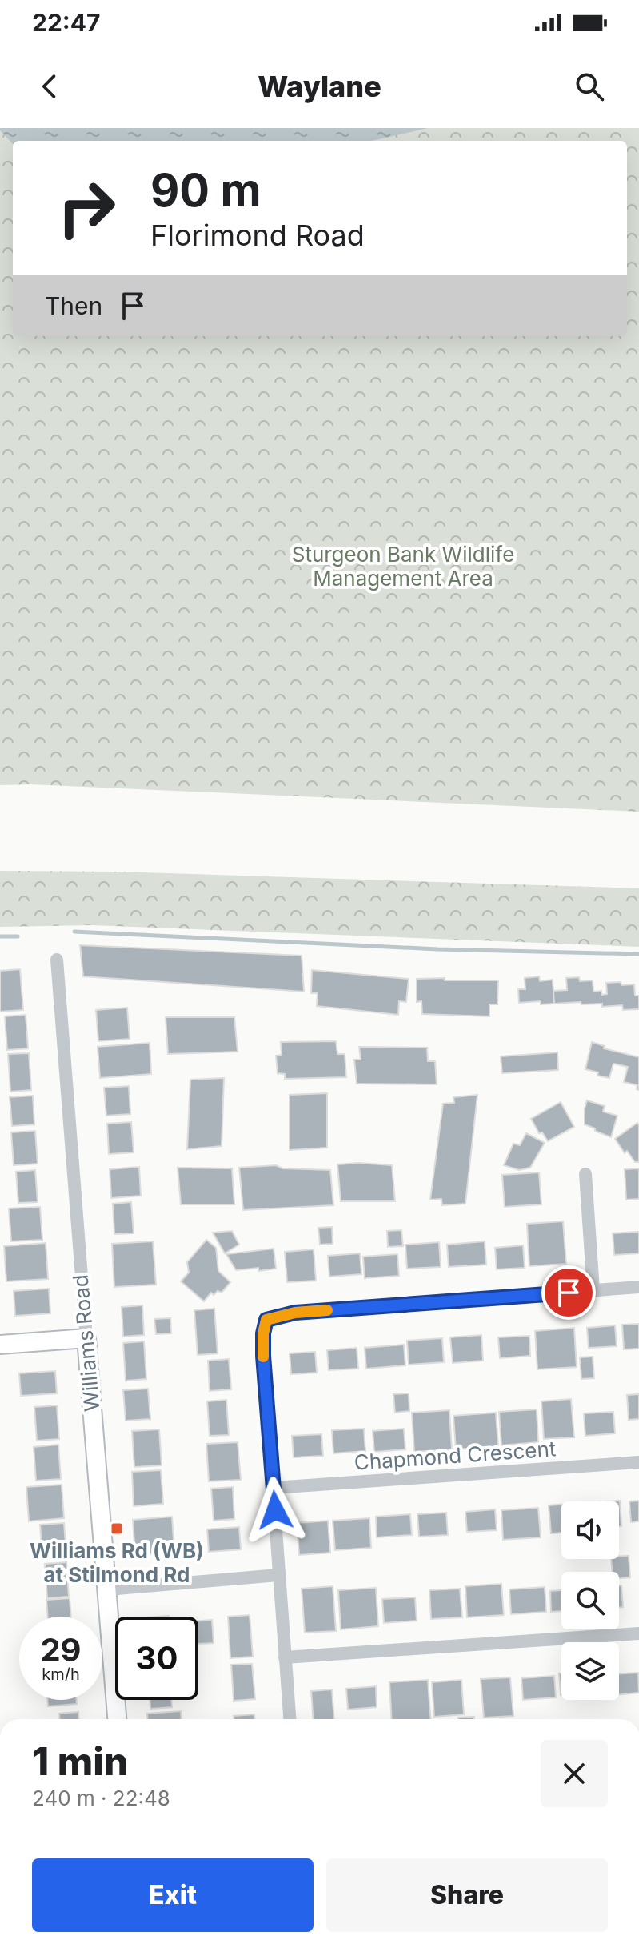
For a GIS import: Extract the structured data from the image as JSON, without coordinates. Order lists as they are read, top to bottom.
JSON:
{
  "streets": {
    "street": ["Williams Road", "Chapmond Crescent"]
  },
  "parks": ["Sturgeon Bank Wildlife Management Area"],
  "places": {
    "transit": ["Williams Rd (WB) at Stilmond Rd"]
  },
  "page": {
    "status": "22:47",
    "header": "Waylane",
    "turn": ["90 m", "Florimond Road"],
    "then": "Then",
    "speed": "29 km/h",
    "limit": "30",
    "heading": ["1 min", "240 m · 22:48"],
    "buttons": ["Exit", "Share"]
  }
}
